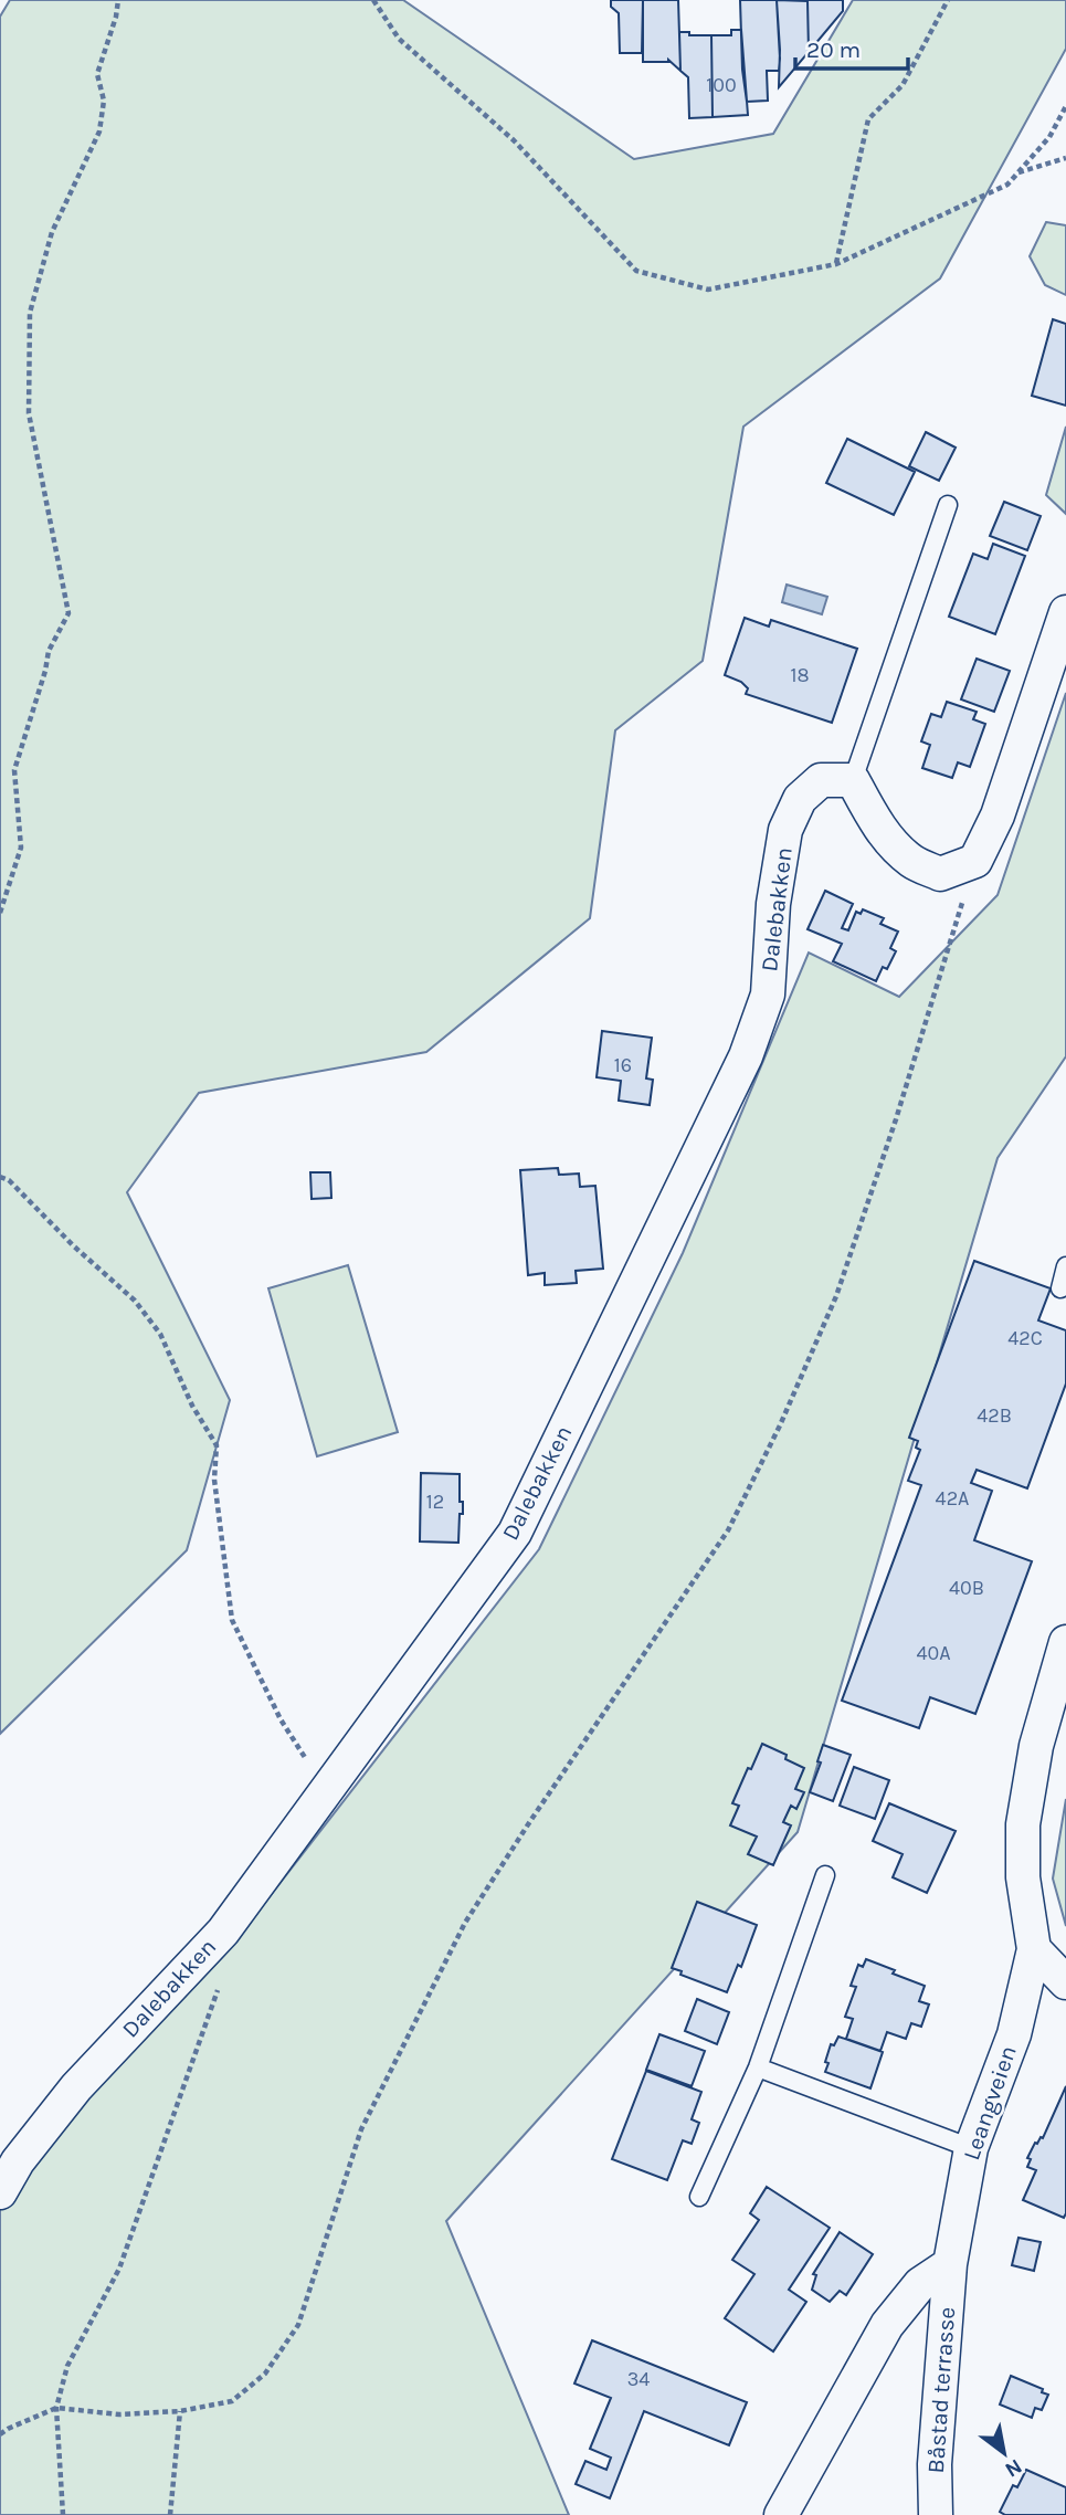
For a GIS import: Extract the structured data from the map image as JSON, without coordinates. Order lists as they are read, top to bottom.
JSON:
{
  "streets": {
    "street": ["Dalebakken", "Leangveien", "Båstad terrasse"]
  },
  "crossings": [
    ["Leangveien", "Båstad terrasse"]
  ],
  "house_numbers": [
    "100",
    "18",
    "16",
    "42C",
    "42B",
    "42A",
    "12",
    "40B",
    "40A",
    "34"
  ],
  "scale_bar": "20 m",
  "north": "bottom right"
}
